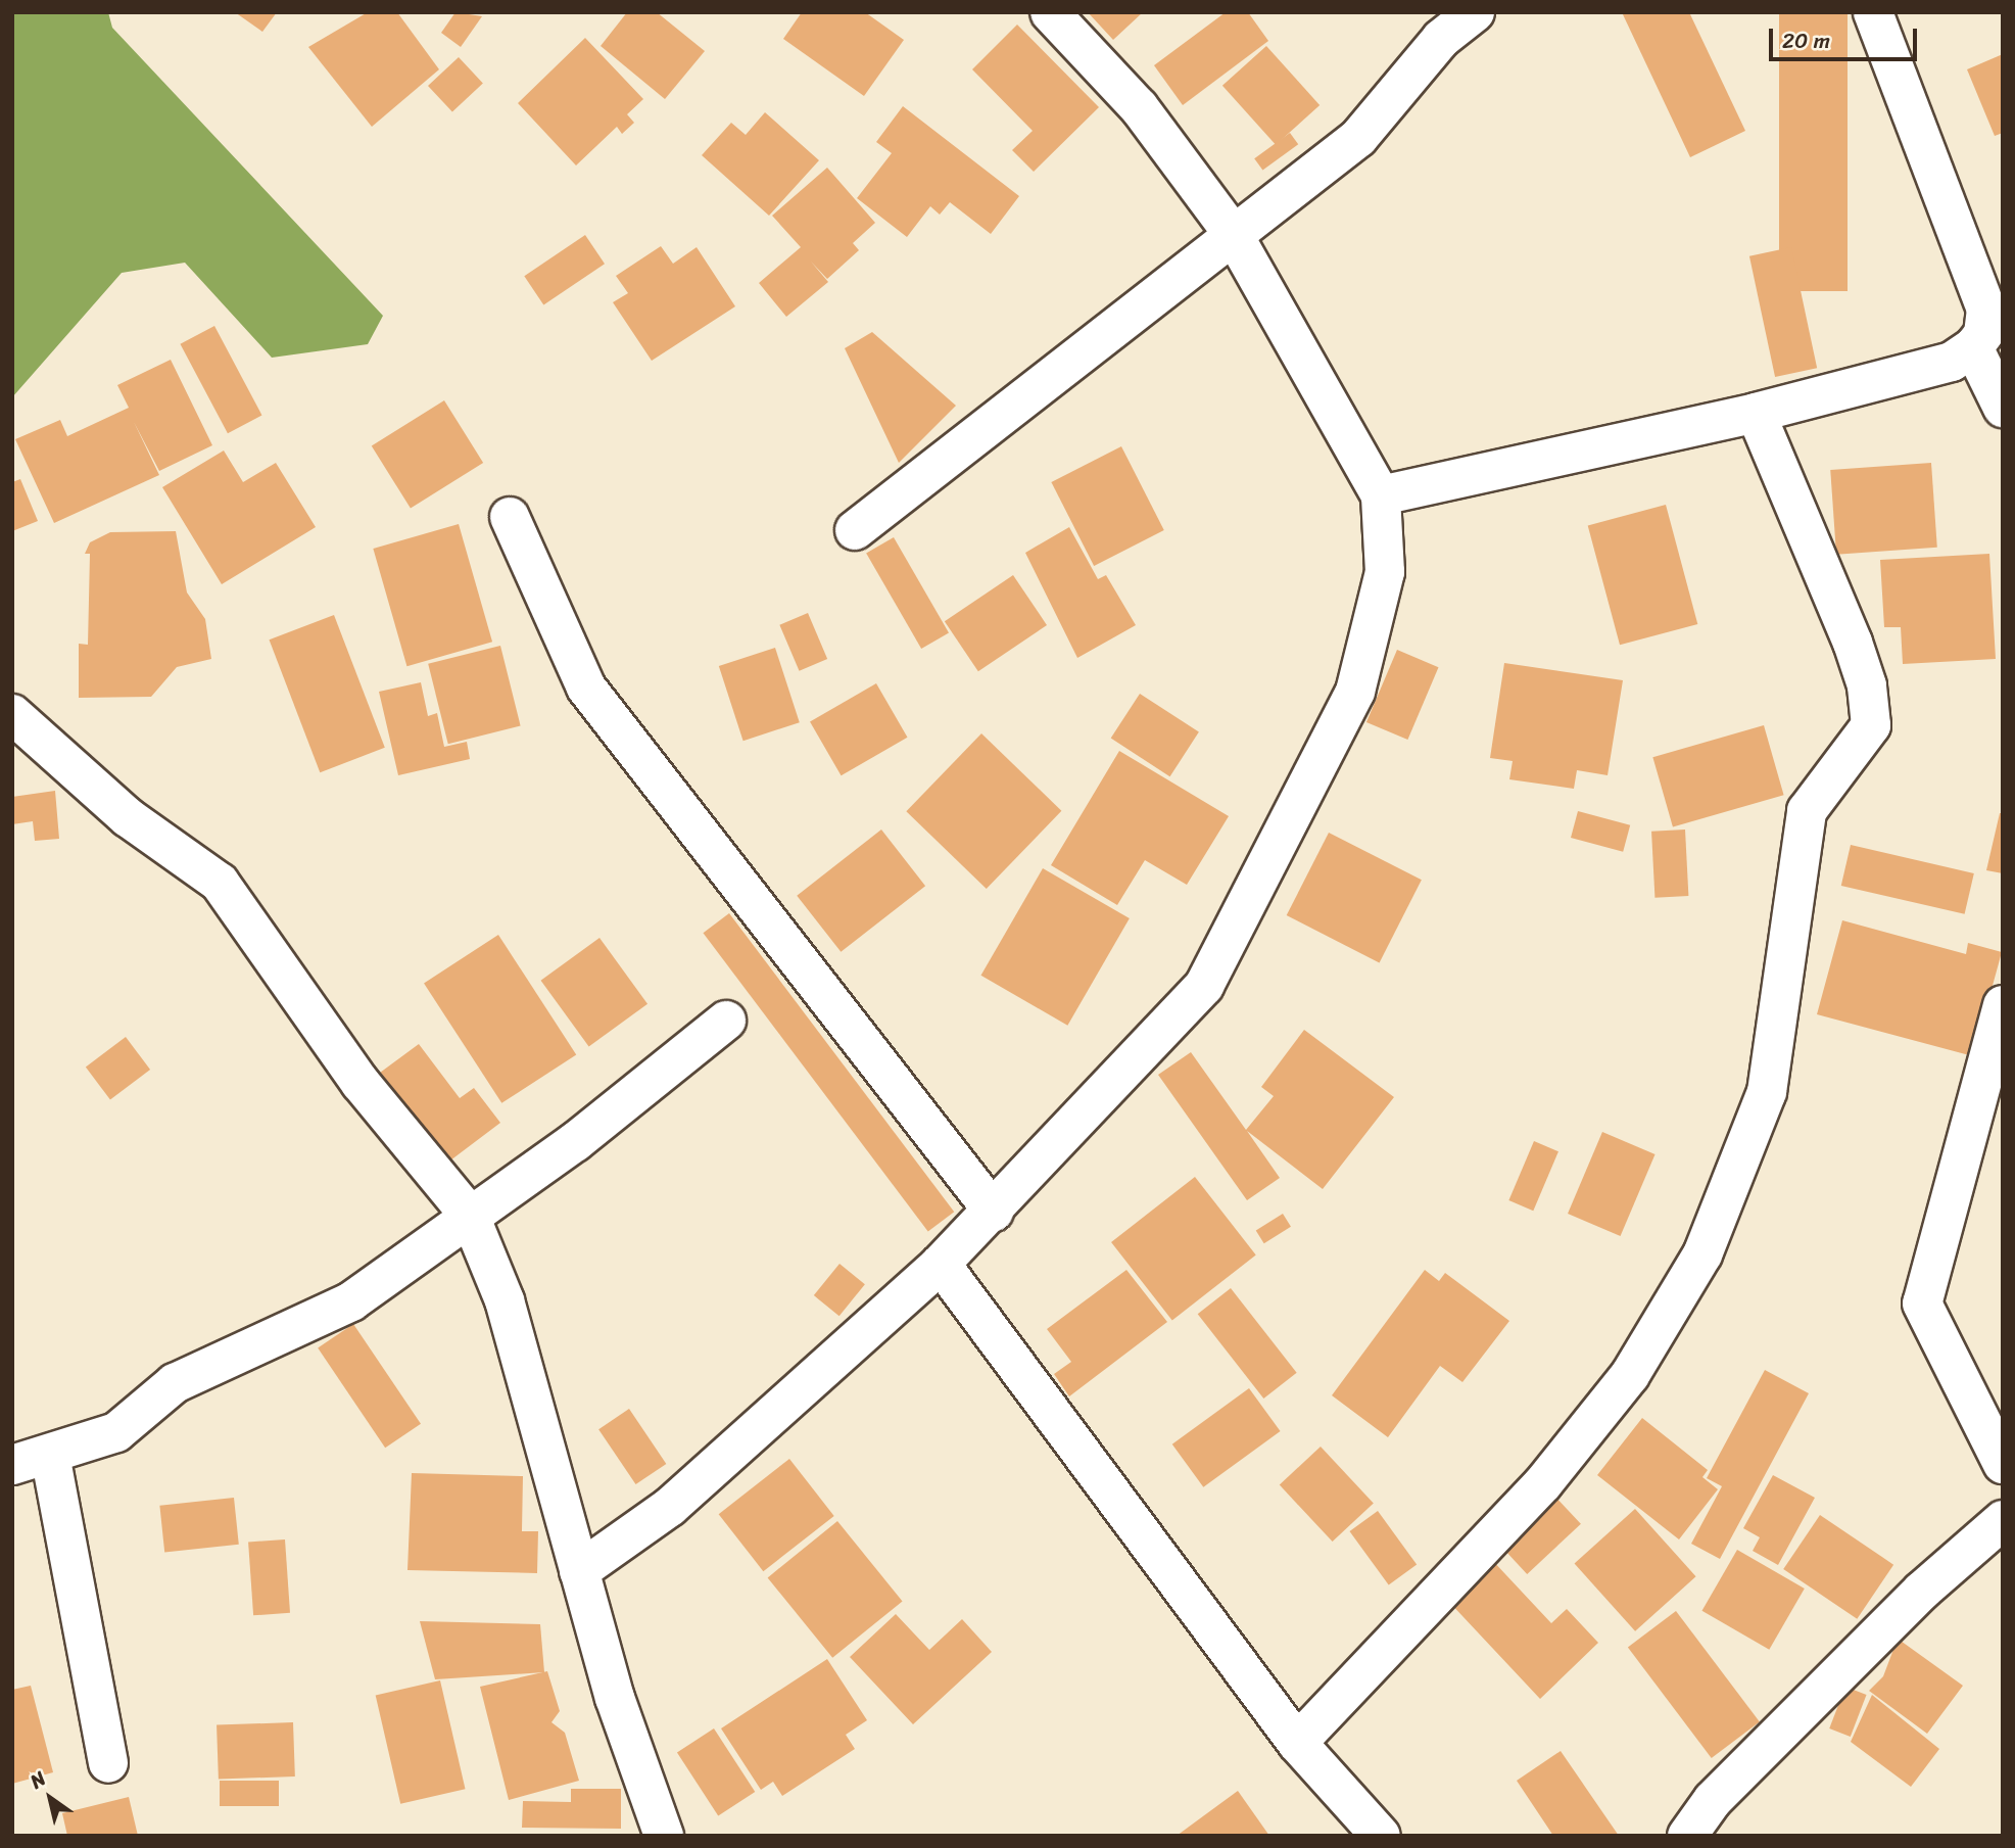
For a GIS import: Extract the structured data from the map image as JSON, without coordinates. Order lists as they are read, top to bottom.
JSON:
{
  "scale_bar": "20 m",
  "north": "top left"
}
